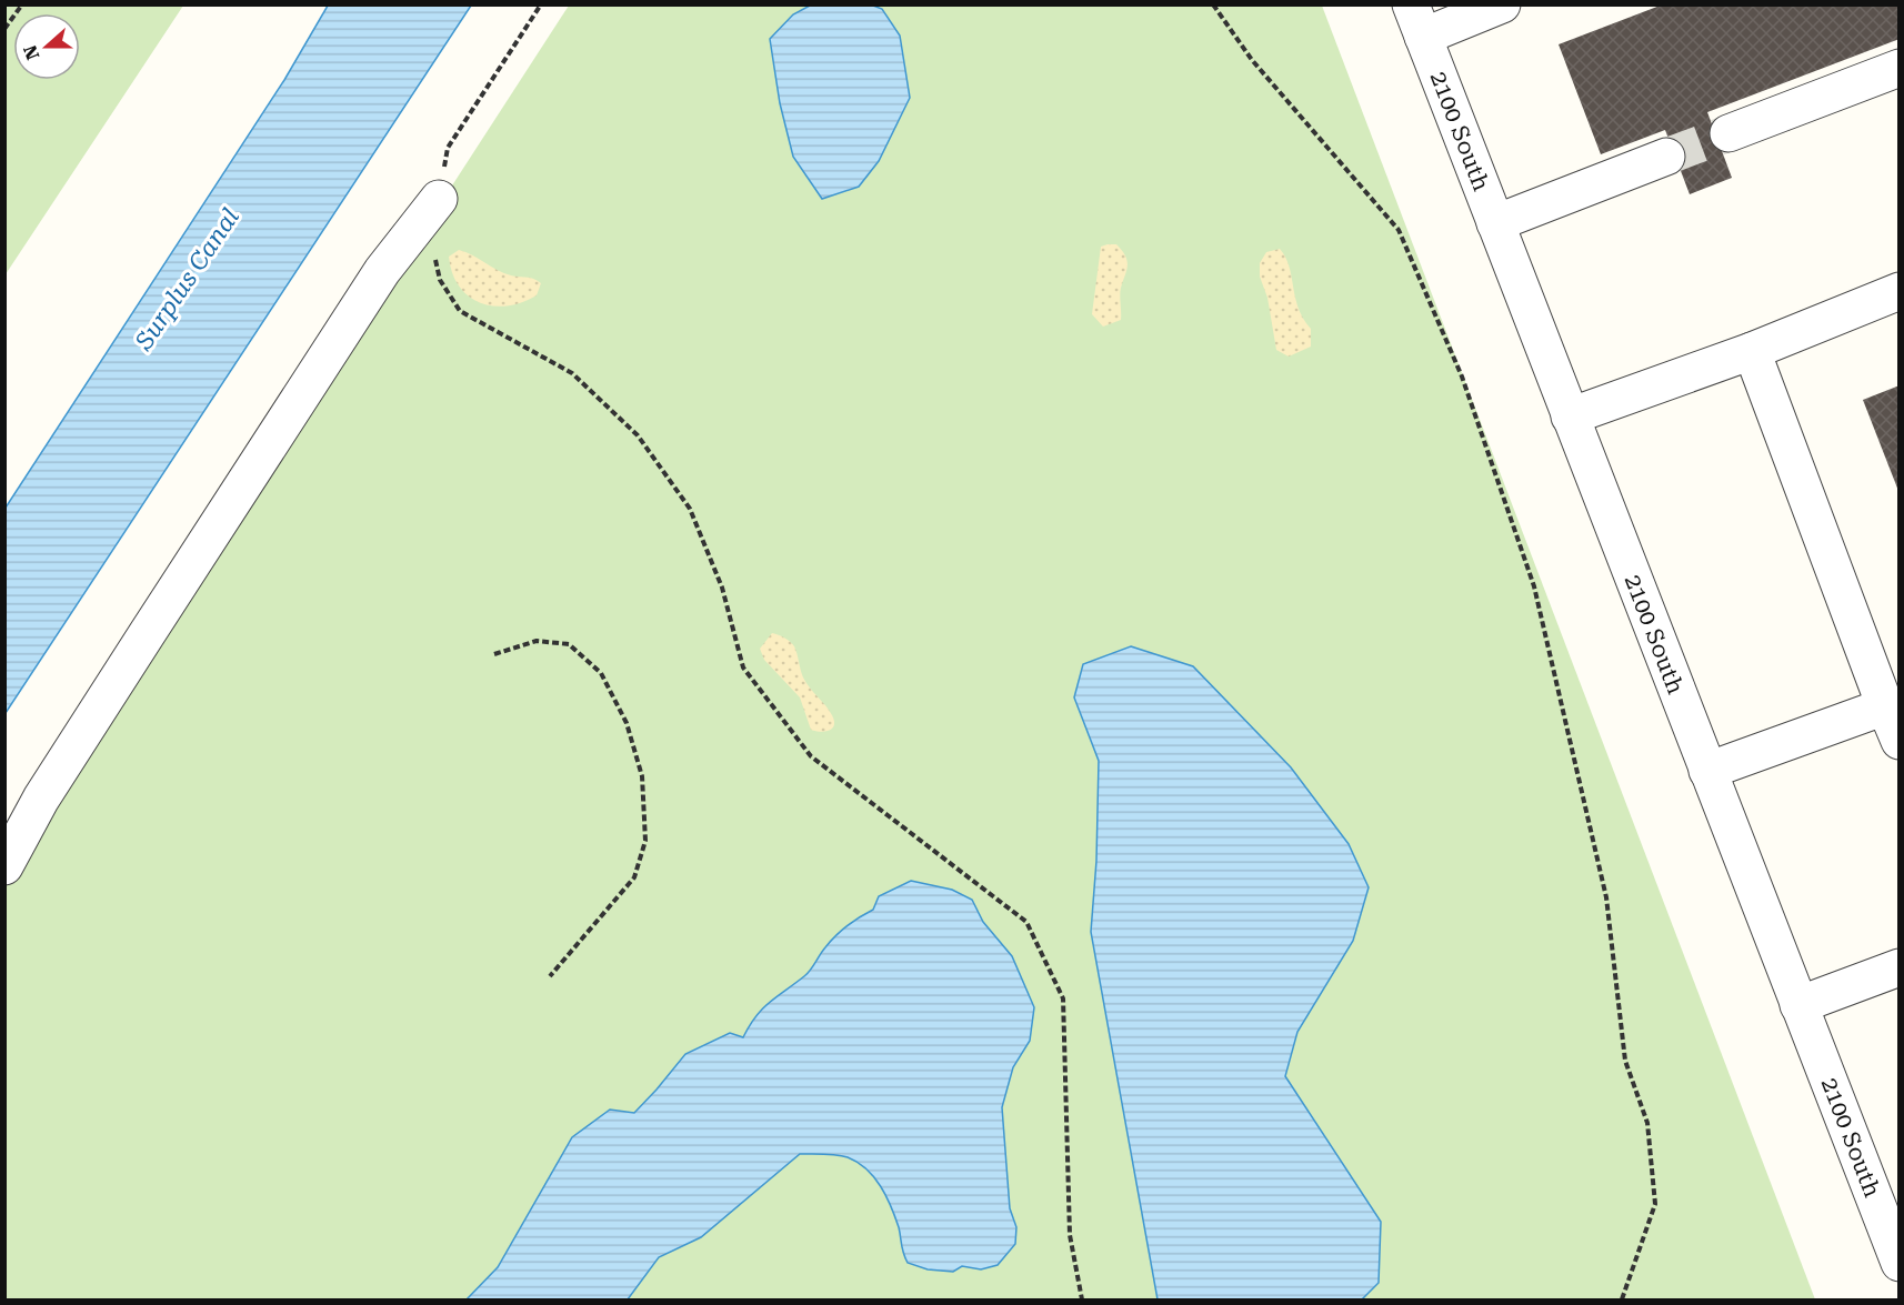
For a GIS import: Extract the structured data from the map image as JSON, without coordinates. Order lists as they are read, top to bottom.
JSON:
{
  "streets": {
    "street": ["2100 South"]
  },
  "water": ["Surplus Canal"],
  "north": "left"
}
